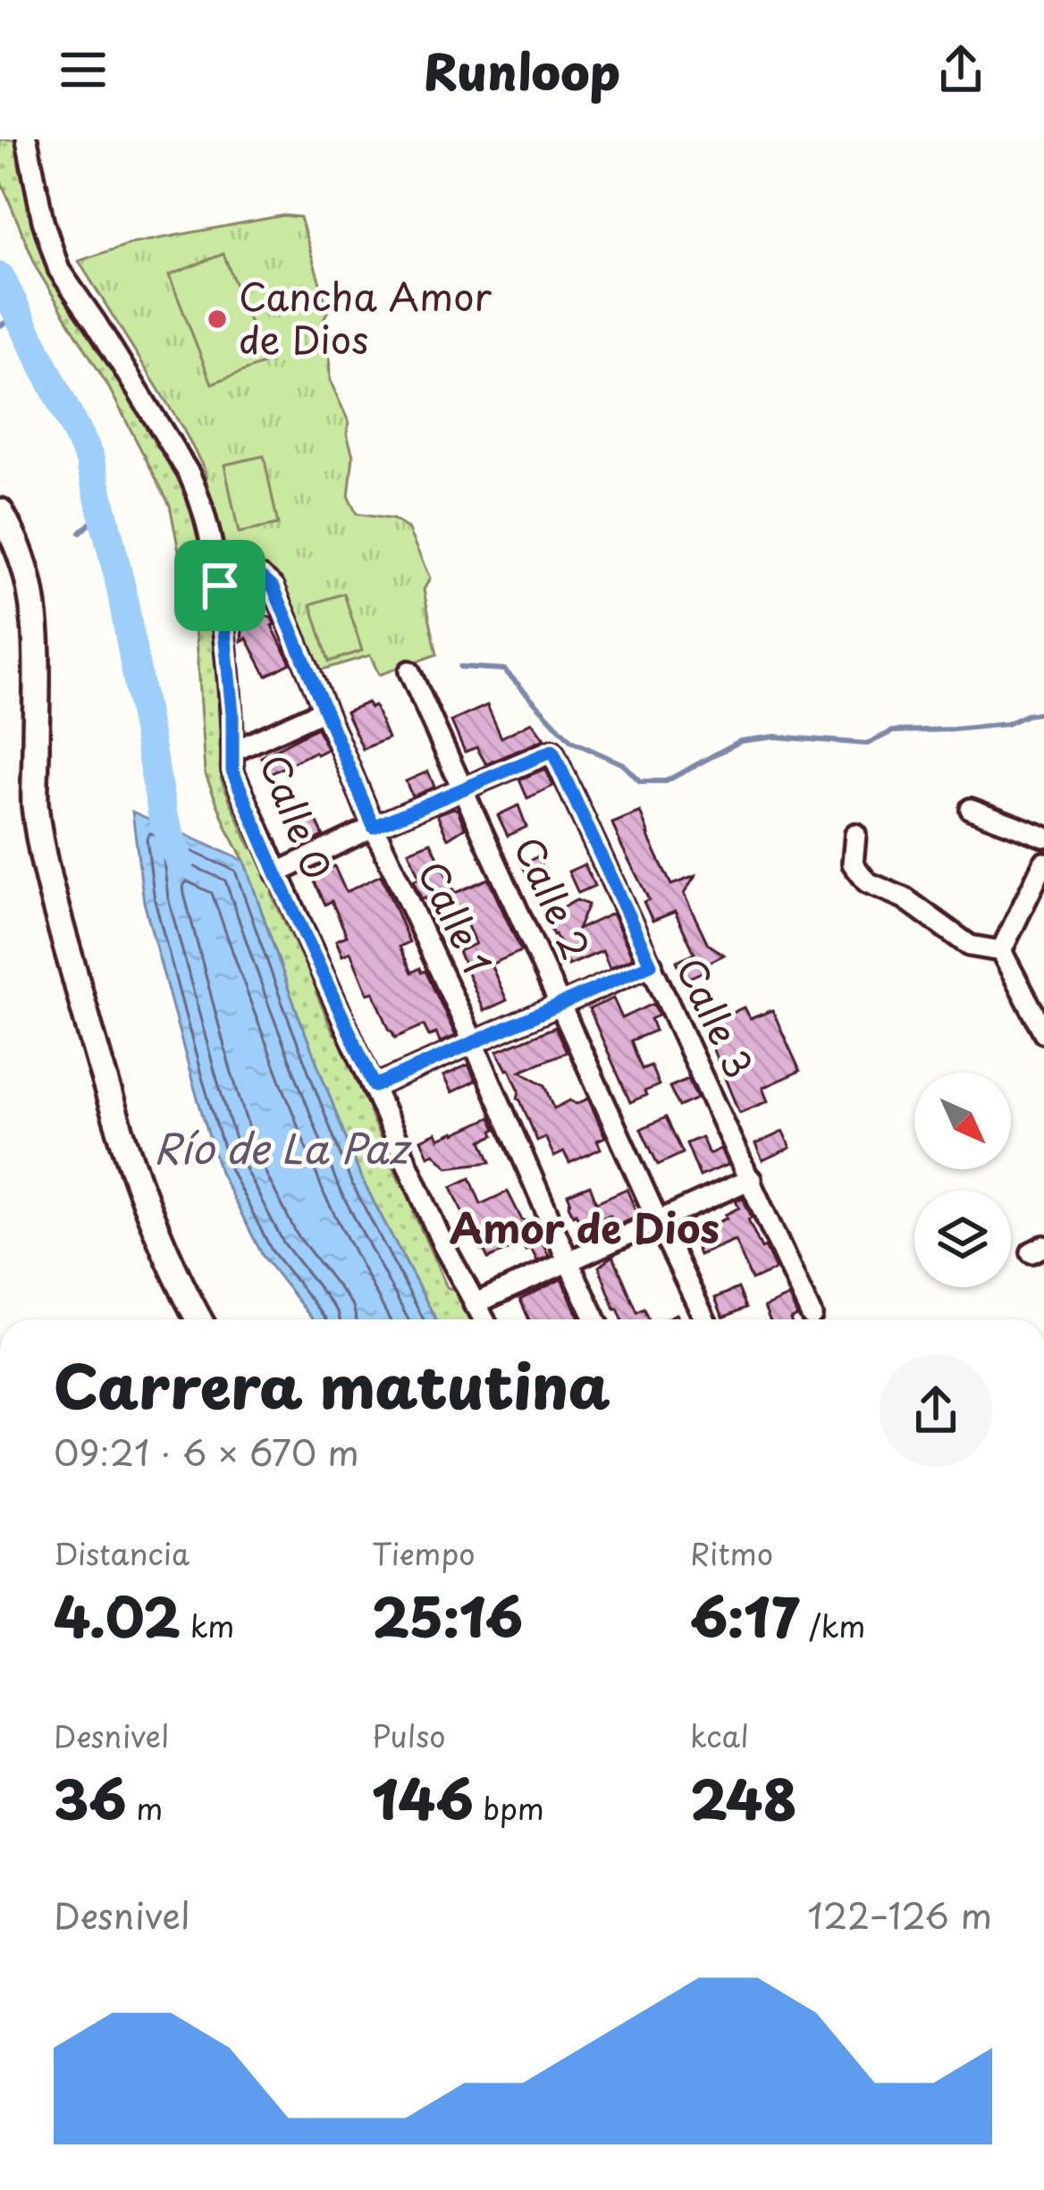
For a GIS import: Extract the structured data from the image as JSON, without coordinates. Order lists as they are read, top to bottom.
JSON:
{
  "streets": {
    "street": [
      "Calle 0",
      "Calle 2",
      "Calle 1",
      "Calle 3"
    ]
  },
  "crossings": [
    ["Calle 0", "Calle 1"],
    ["Calle 2", "Calle 3"]
  ],
  "districts": ["Amor de Dios"],
  "water": ["Río de La Paz"],
  "places": ["Cancha Amor de Dios"],
  "north": "bottom right",
  "page": {
    "header": "Runloop",
    "heading": ["Carrera matutina", "09:21 · 6 × 670 m"],
    "stats": [
      ["Distancia", "4.02 km"],
      ["Tiempo", "25:16"],
      ["Ritmo", "6:17 /km"],
      ["Desnivel", "36 m"],
      ["Pulso", "146 bpm"],
      ["kcal", "248"]
    ],
    "chart": ["Desnivel", "122–126 m"]
  }
}
